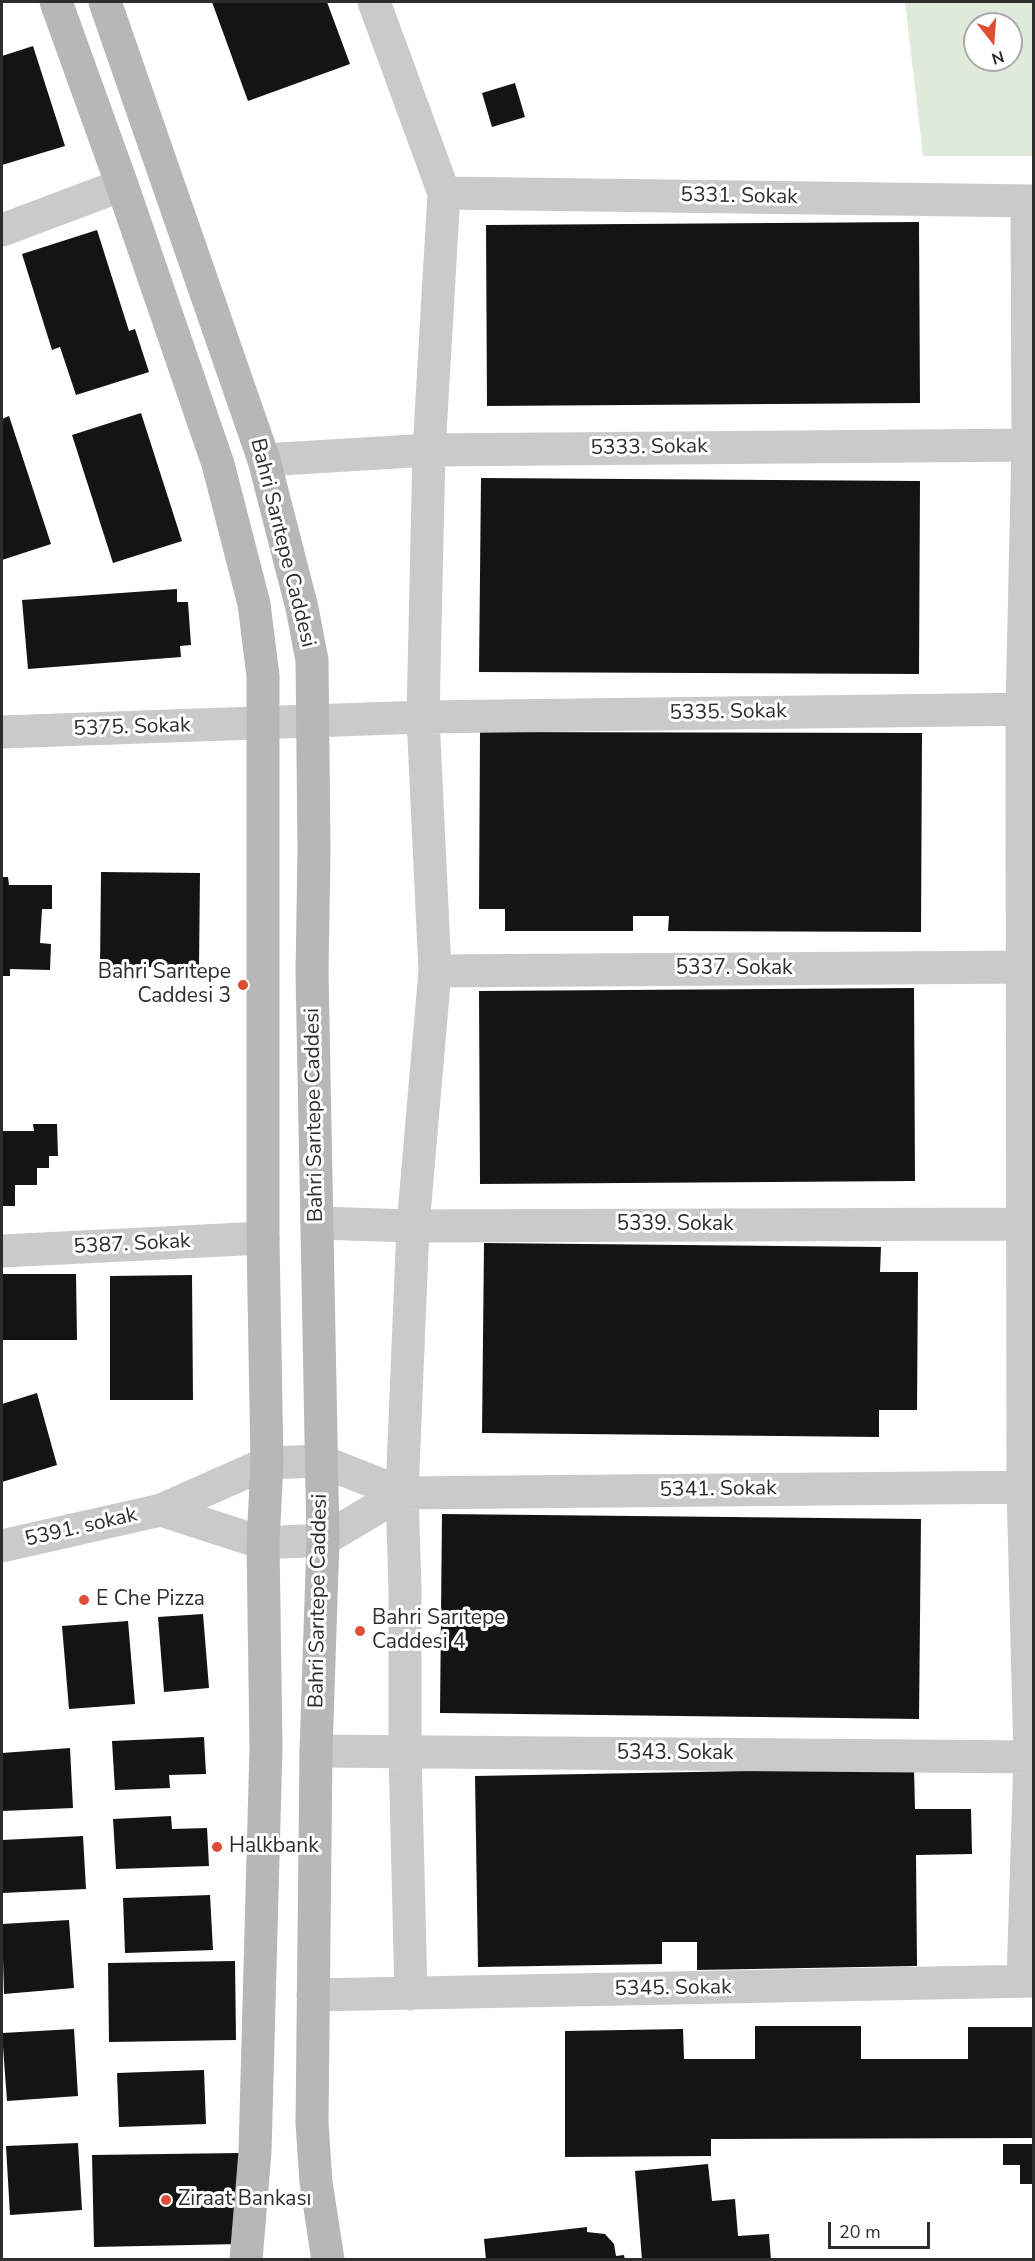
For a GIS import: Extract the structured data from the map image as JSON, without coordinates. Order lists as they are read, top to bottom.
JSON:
{
  "streets": {
    "main road": ["Bahri Sarıtepe Caddesi"],
    "street": [
      "5331. Sokak",
      "5333. Sokak",
      "5335. Sokak",
      "5375. Sokak",
      "5337. Sokak",
      "5339. Sokak",
      "5387. Sokak",
      "5341. Sokak",
      "5391. sokak",
      "5343. Sokak",
      "5345. Sokak"
    ]
  },
  "crossings": [
    ["5333. Sokak", "Bahri Sarıtepe Caddesi"],
    ["Bahri Sarıtepe Caddesi", "5335. Sokak"],
    ["Bahri Sarıtepe Caddesi", "5375. Sokak"],
    ["Bahri Sarıtepe Caddesi", "5339. Sokak"],
    ["Bahri Sarıtepe Caddesi", "5387. Sokak"],
    ["Bahri Sarıtepe Caddesi", "5391. sokak"],
    ["Bahri Sarıtepe Caddesi", "5343. Sokak"],
    ["Bahri Sarıtepe Caddesi", "5345. Sokak"],
    ["5335. Sokak", "5375. Sokak"]
  ],
  "places": [
    "Bahri Sarıtepe Caddesi 3",
    "E Che Pizza",
    "Bahri Sarıtepe Caddesi 4",
    "Halkbank",
    "Ziraat Bankası"
  ],
  "scale_bar": "20 m",
  "north": "bottom"
}
